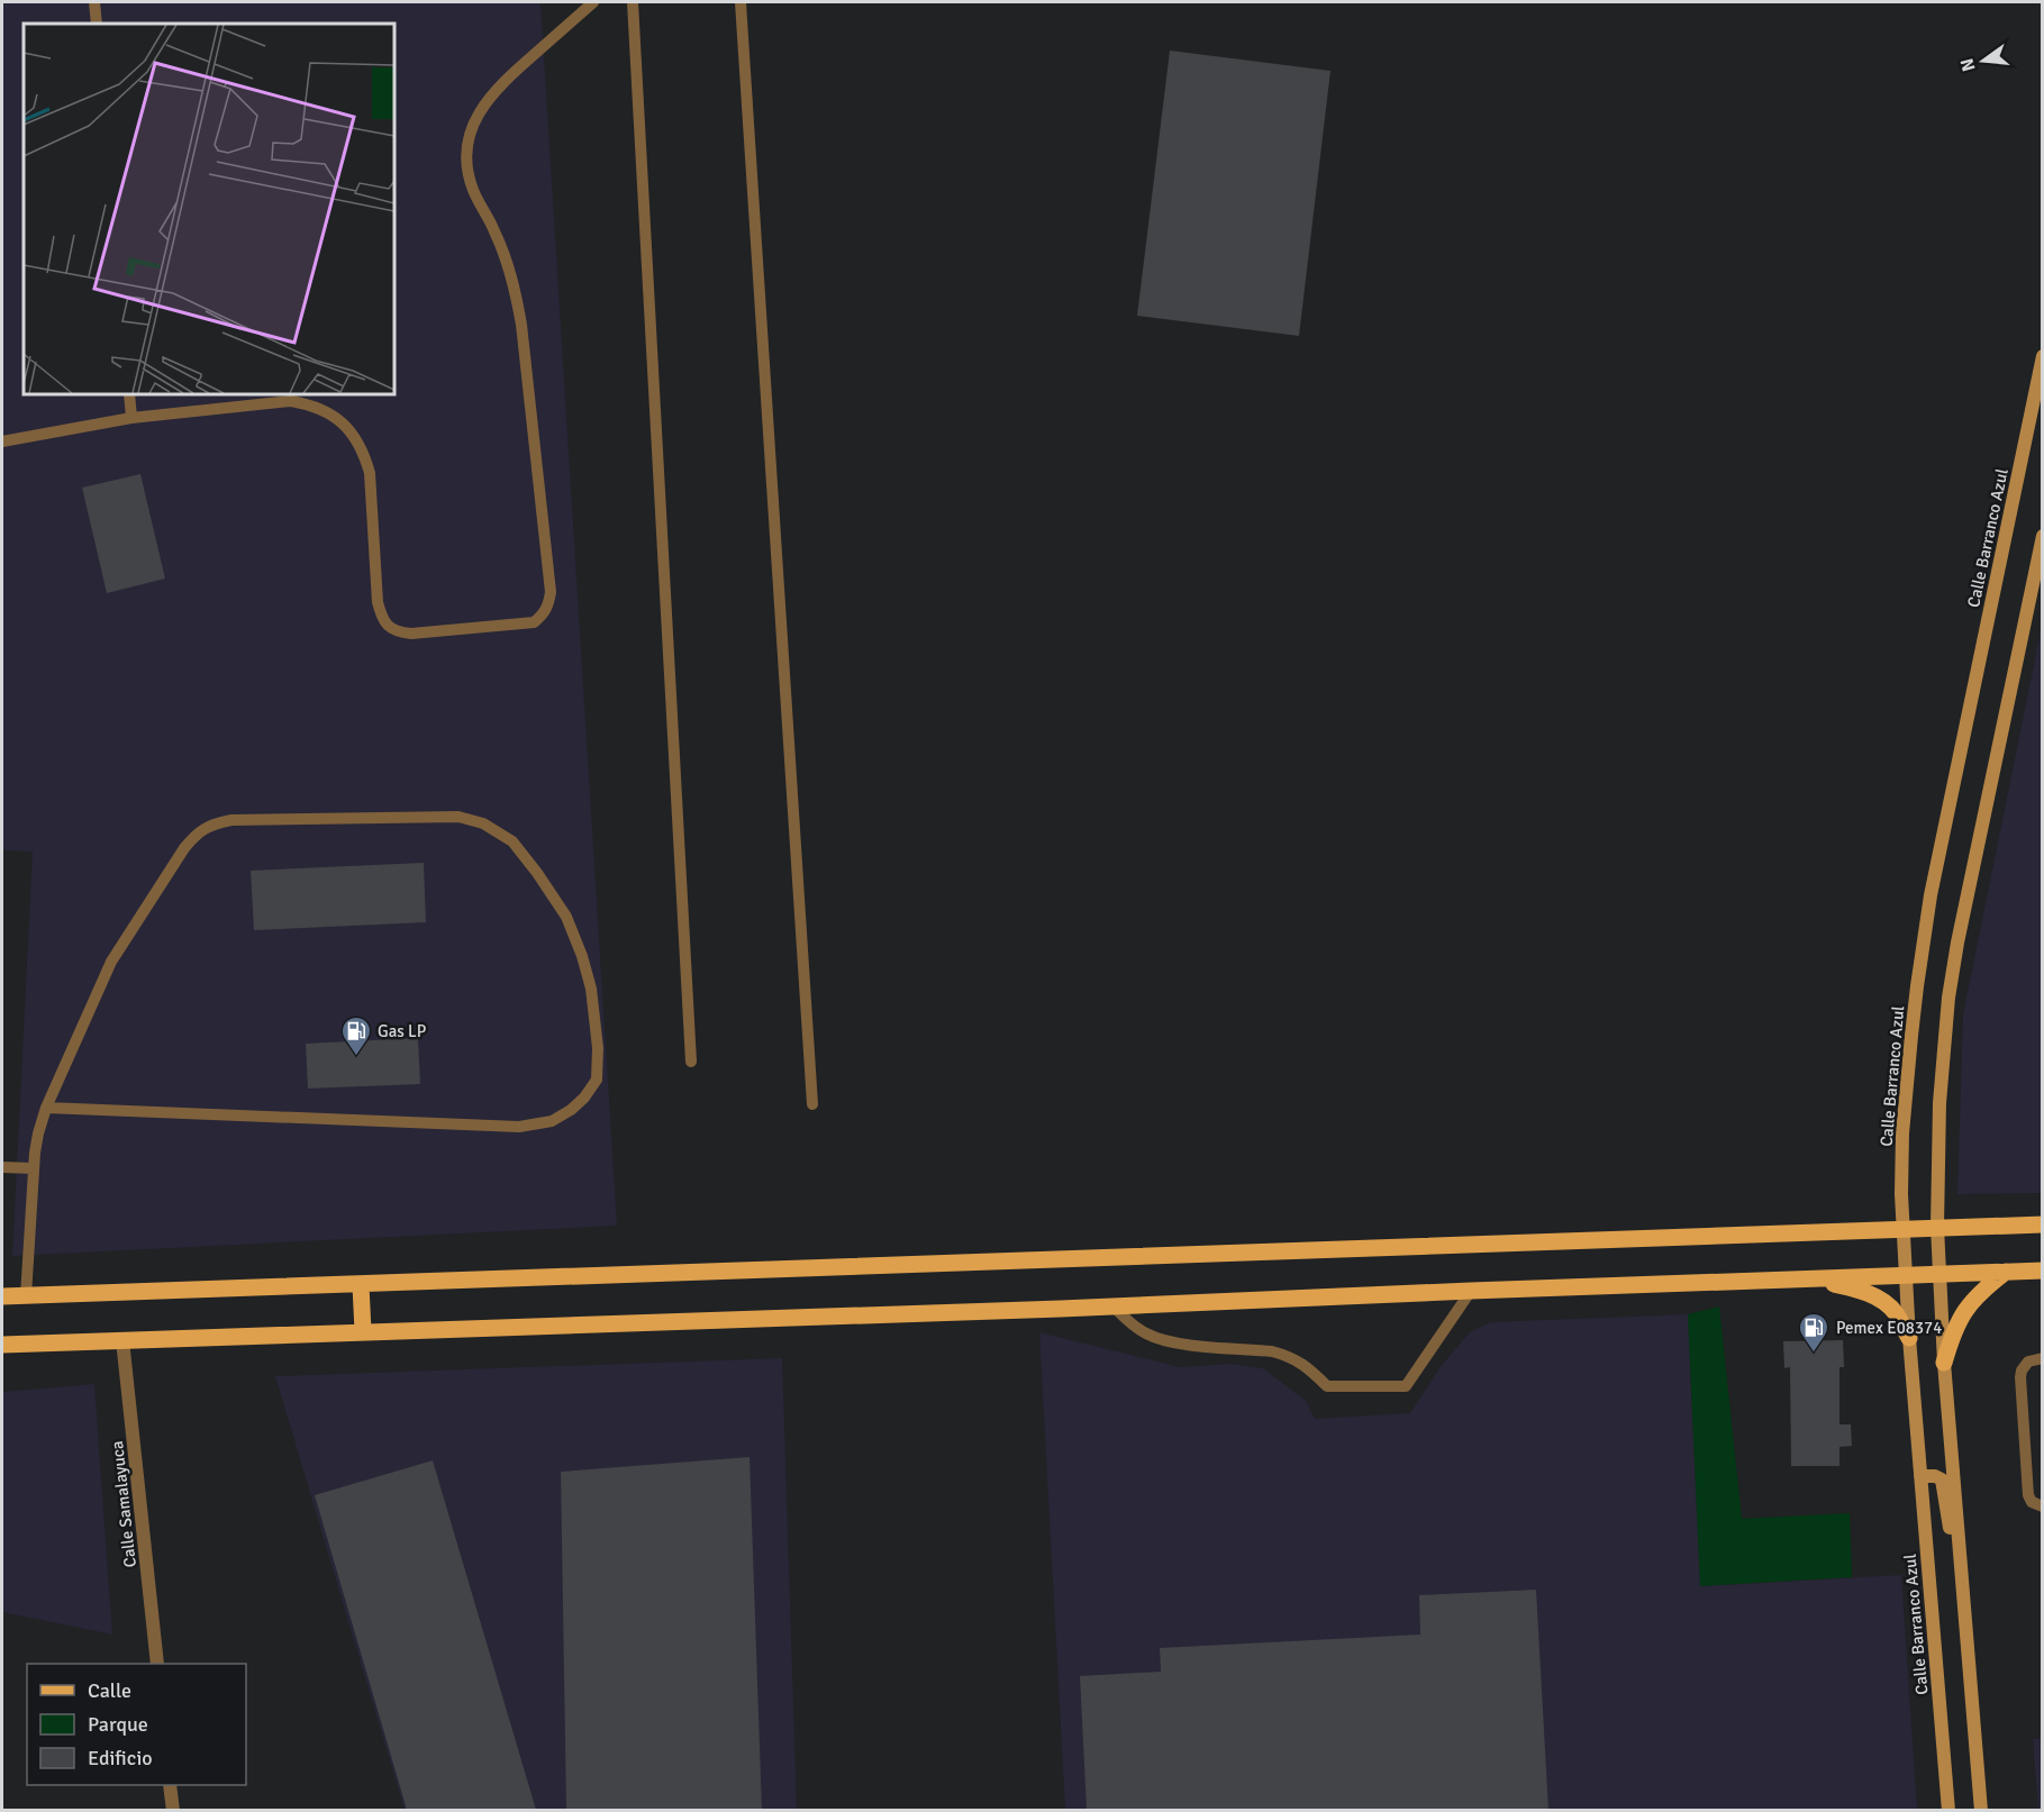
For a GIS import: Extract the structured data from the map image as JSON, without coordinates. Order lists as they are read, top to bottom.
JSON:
{
  "streets": {
    "main road": ["Calle Barranco Azul"],
    "street": ["Calle Samalayuca"]
  },
  "places": {
    "fuel station": ["Gas LP", "Pemex E08374"]
  },
  "legend": ["Calle", "Parque", "Edificio"],
  "north": "left"
}
